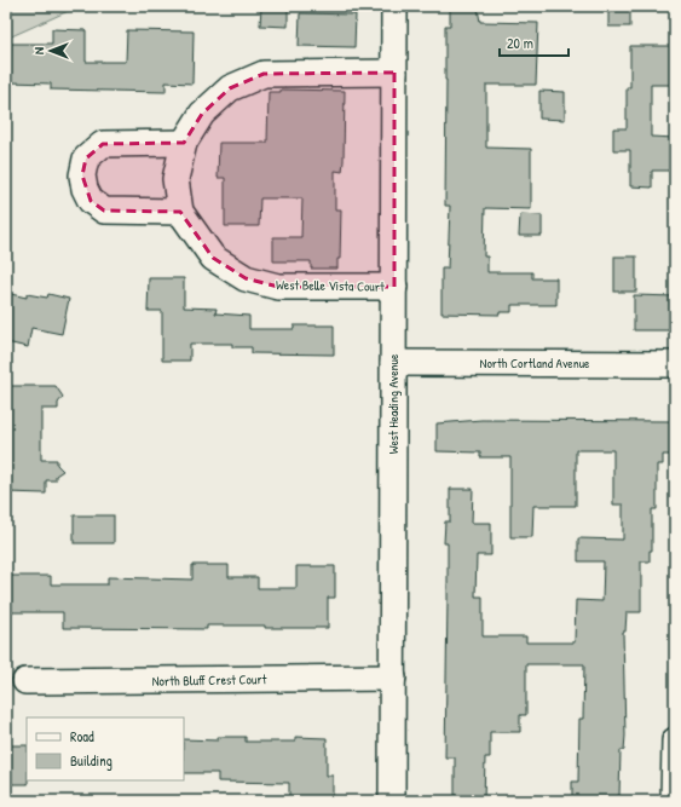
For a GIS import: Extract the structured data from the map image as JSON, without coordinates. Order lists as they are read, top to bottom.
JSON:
{
  "streets": {
    "street": [
      "West Belle Vista Court",
      "North Cortland Avenue",
      "West Heading Avenue",
      "North Bluff Crest Court"
    ]
  },
  "crossings": [
    ["West Belle Vista Court", "West Heading Avenue"],
    ["North Cortland Avenue", "West Heading Avenue"],
    ["West Heading Avenue", "North Bluff Crest Court"]
  ],
  "legend": ["Road", "Building"],
  "scale_bar": "20 m",
  "north": "left"
}
